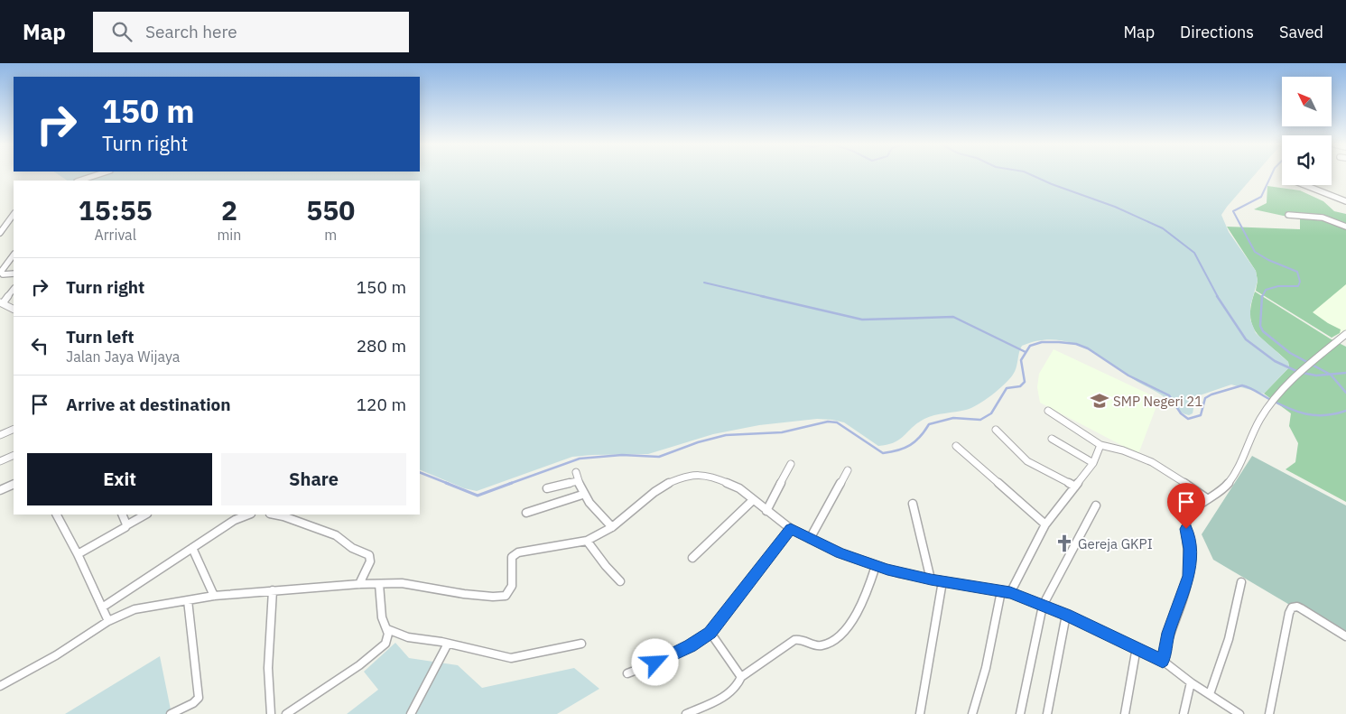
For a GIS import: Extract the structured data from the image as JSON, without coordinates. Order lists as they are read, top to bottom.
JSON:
{
  "places": {
    "school or university": ["SMP Negeri 21"],
    "church": ["Gereja GKPI"]
  },
  "north": "top left",
  "page": {
    "header": "Map",
    "search": "Search here",
    "nav": ["Map", "Directions", "Saved"],
    "turn": ["150 m", "Turn right"],
    "eta": [
      "15:55",
      "Arrival",
      "2",
      "min",
      "550",
      "m"
    ],
    "list": [
      {
        "name": "Turn right",
        "value": "150 m"
      },
      {
        "name": "Turn left",
        "note": "Jalan Jaya Wijaya",
        "value": "280 m"
      },
      {
        "name": "Arrive at destination",
        "value": "120 m"
      }
    ],
    "buttons": ["Exit", "Share"]
  }
}
